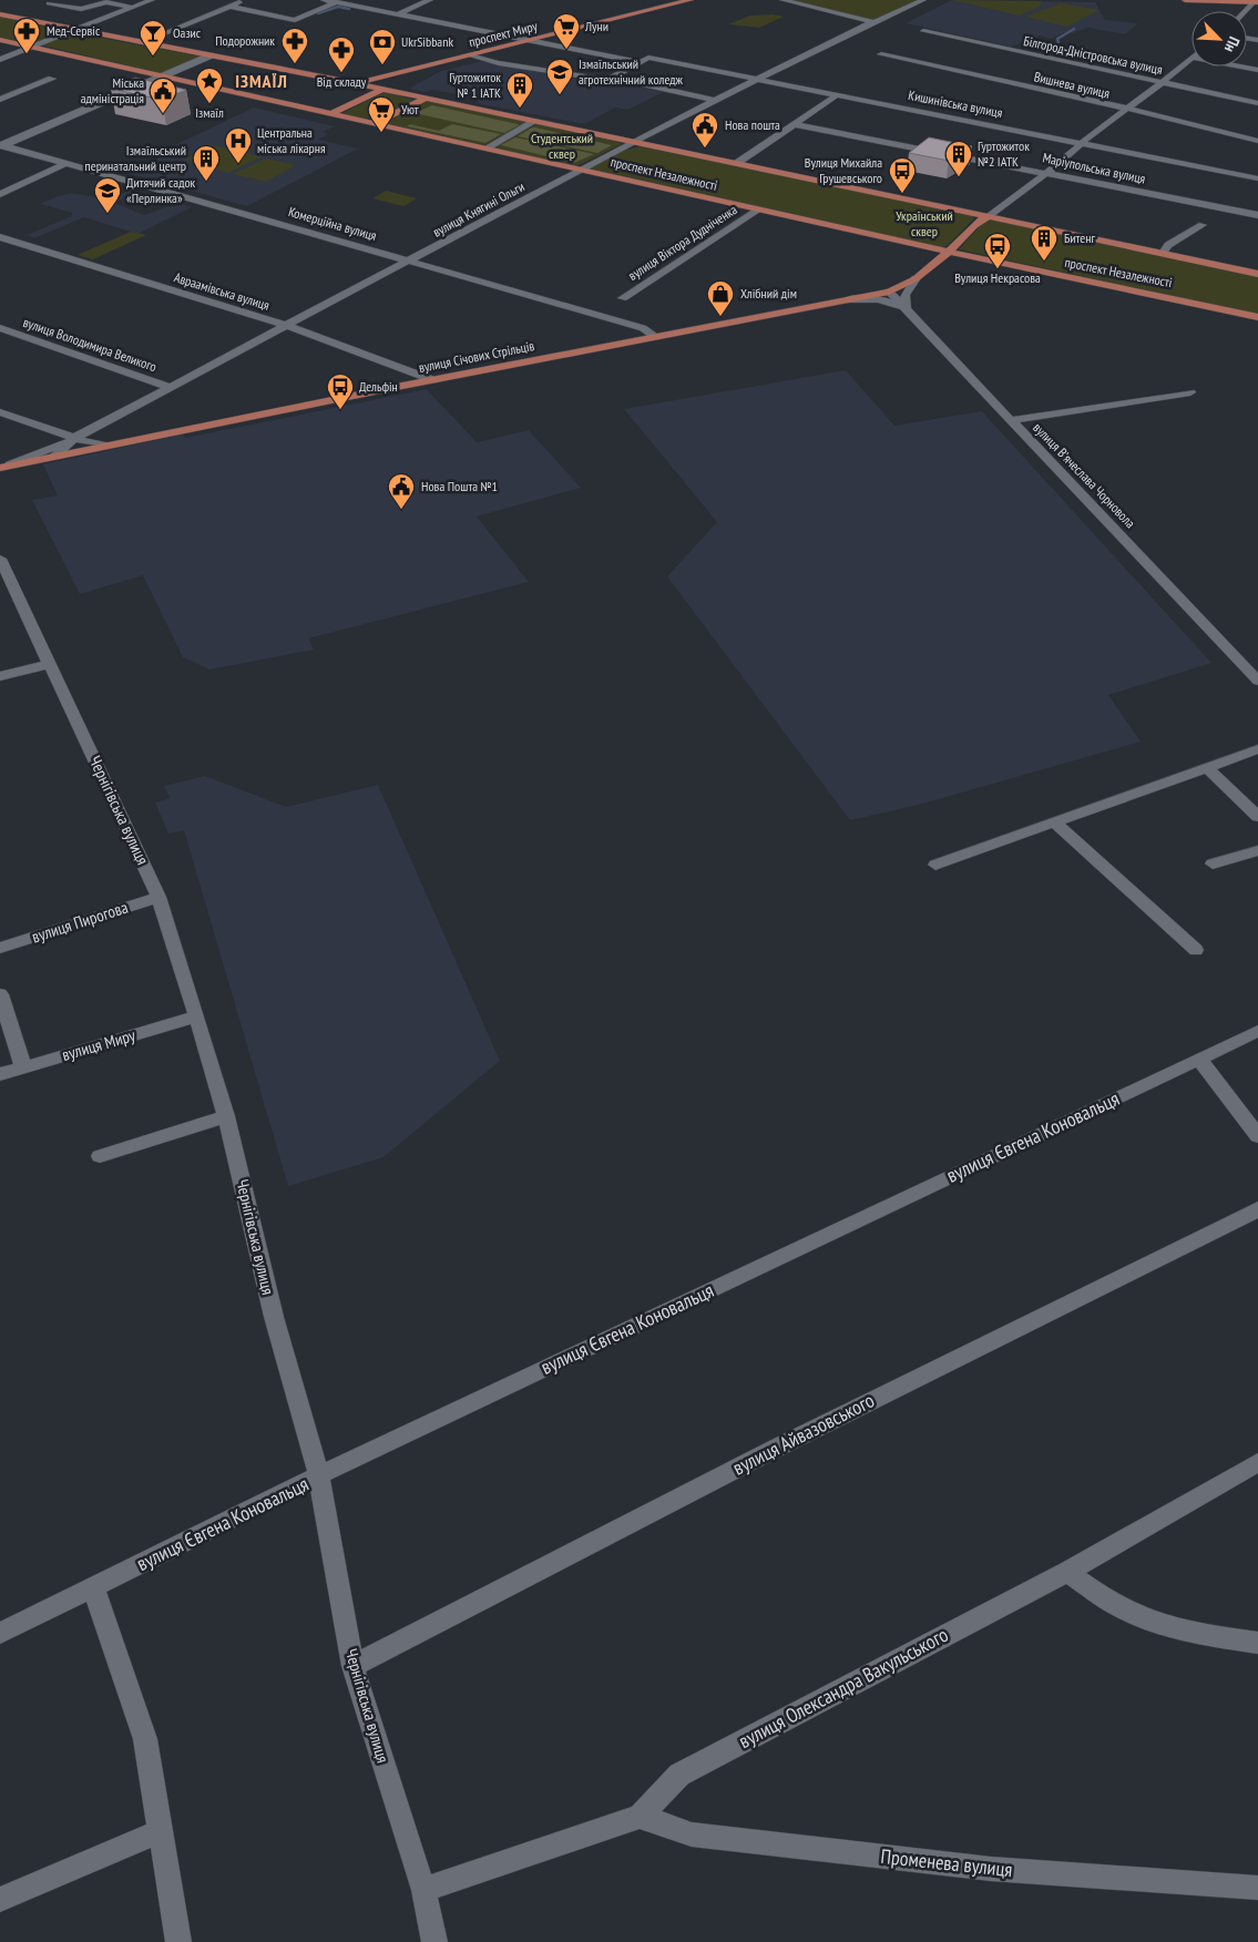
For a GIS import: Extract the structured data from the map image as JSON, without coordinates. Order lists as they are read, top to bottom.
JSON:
{
  "streets": {
    "main road": ["проспект Миру", "проспект Незалежності", "вулиця Січових Стрільців"],
    "street": [
      "Білгород-Дністровська вулиця",
      "Вишнева вулиця",
      "Кишинівська вулиця",
      "Маріупольська вулиця",
      "вулиця Княгині Ольги",
      "Комерційна вулиця",
      "вулиця Віктора Дудніченка",
      "Авраамівська вулиця",
      "вулиця Володимира Великого",
      "вулиця Вʼячеслава Чорновола",
      "Чернігівська вулиця",
      "вулиця Пирогова",
      "вулиця Миру",
      "вулиця Євгена Коновальця",
      "вулиця Айвазовського",
      "вулиця Олександра Вакульського",
      "Променева вулиця"
    ]
  },
  "crossings": [
    ["проспект Миру", "Кишинівська вулиця"],
    ["проспект Миру", "проспект Незалежності"],
    ["Кишинівська вулиця", "вулиця Княгині Ольги"],
    ["проспект Незалежності", "вулиця Княгині Ольги"],
    ["проспект Незалежності", "вулиця Віктора Дудніченка"],
    ["проспект Незалежності", "вулиця Січових Стрільців"],
    ["вулиця Княгині Ольги", "Комерційна вулиця"],
    ["вулиця Княгині Ольги", "Авраамівська вулиця"],
    ["вулиця Княгині Ольги", "вулиця Володимира Великого"],
    ["вулиця Княгині Ольги", "вулиця Січових Стрільців"],
    ["Комерційна вулиця", "вулиця Січових Стрільців"],
    ["Авраамівська вулиця", "вулиця Січових Стрільців"],
    ["вулиця Січових Стрільців", "вулиця Вʼячеслава Чорновола"],
    ["Чернігівська вулиця", "вулиця Пирогова"],
    ["Чернігівська вулиця", "вулиця Миру"],
    ["Чернігівська вулиця", "вулиця Євгена Коновальця"],
    ["Чернігівська вулиця", "вулиця Айвазовського"],
    ["Чернігівська вулиця", "вулиця Олександра Вакульського"],
    ["вулиця Олександра Вакульського", "Променева вулиця"]
  ],
  "districts": ["ІЗМАЇЛ"],
  "parks": ["Студентський сквер", "Український сквер"],
  "places": {
    "supermarket": ["Луни", "Уют"],
    "pharmacy": ["Мед-Сервіс", "Подорожник", "Від складу"],
    "bar": ["Оазис"],
    "bank": ["UkrSibbank"],
    "school or university": ["Ізмаїльський агротехнічний коледж", "Дитячий садок «Перлинка»"],
    "place": ["Ізмаїл"],
    "building": [
      "Гуртожиток № 1 ІАТК",
      "Гуртожиток №2 ІАТК",
      "Ізмаїльський перинатальний центр",
      "Битенг"
    ],
    "public building": ["Міська адміністрація", "Нова пошта", "Нова Пошта №1"],
    "hospital": ["Центральна міська лікарня"],
    "bus stop": ["Вулиця Михайла Грушевського", "Вулиця Некрасова", "Дельфін"],
    "shop": ["Хлібний дім"]
  },
  "north": "bottom right"
}
